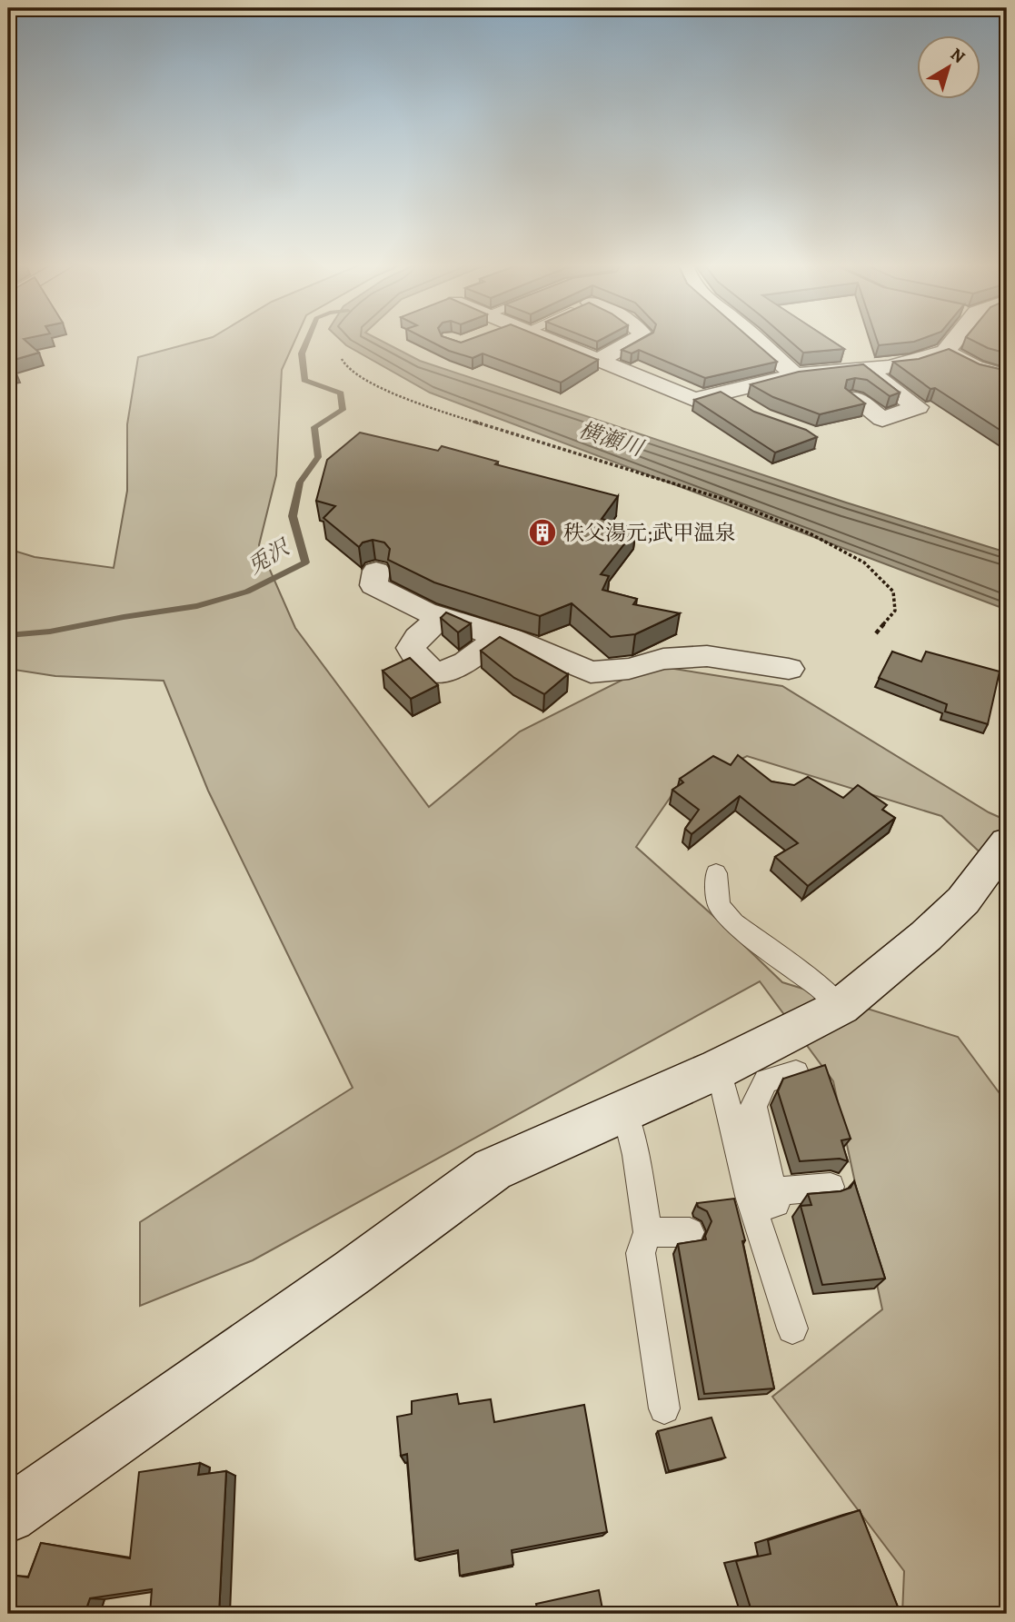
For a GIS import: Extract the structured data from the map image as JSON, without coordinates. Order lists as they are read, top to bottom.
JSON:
{
  "water": ["横瀬川", "兎沢"],
  "places": {
    "building": ["秩父湯元;武甲温泉"]
  },
  "north": "top right"
}
